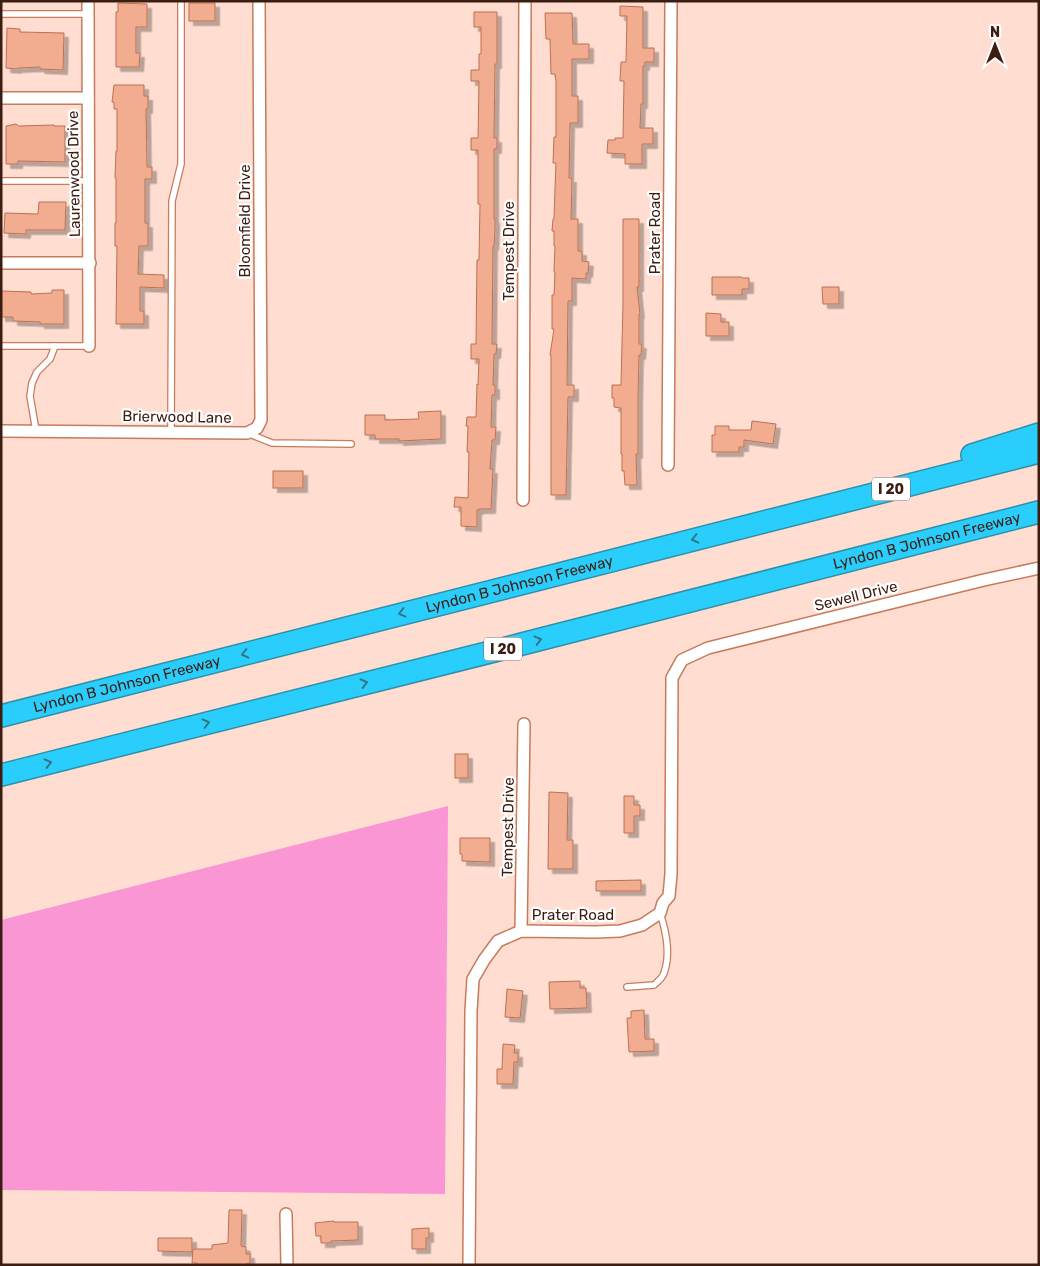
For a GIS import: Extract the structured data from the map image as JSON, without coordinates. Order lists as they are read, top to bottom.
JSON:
{
  "streets": {
    "highway": ["I 20", "Lyndon B Johnson Freeway"],
    "street": [
      "Laurenwood Drive",
      "Bloomfield Drive",
      "Prater Road",
      "Tempest Drive",
      "Brierwood Lane",
      "Sewell Drive"
    ]
  },
  "crossings": [
    ["Bloomfield Drive", "Brierwood Lane"],
    ["Prater Road", "Tempest Drive"],
    ["Prater Road", "Sewell Drive"]
  ],
  "north": "top"
}
